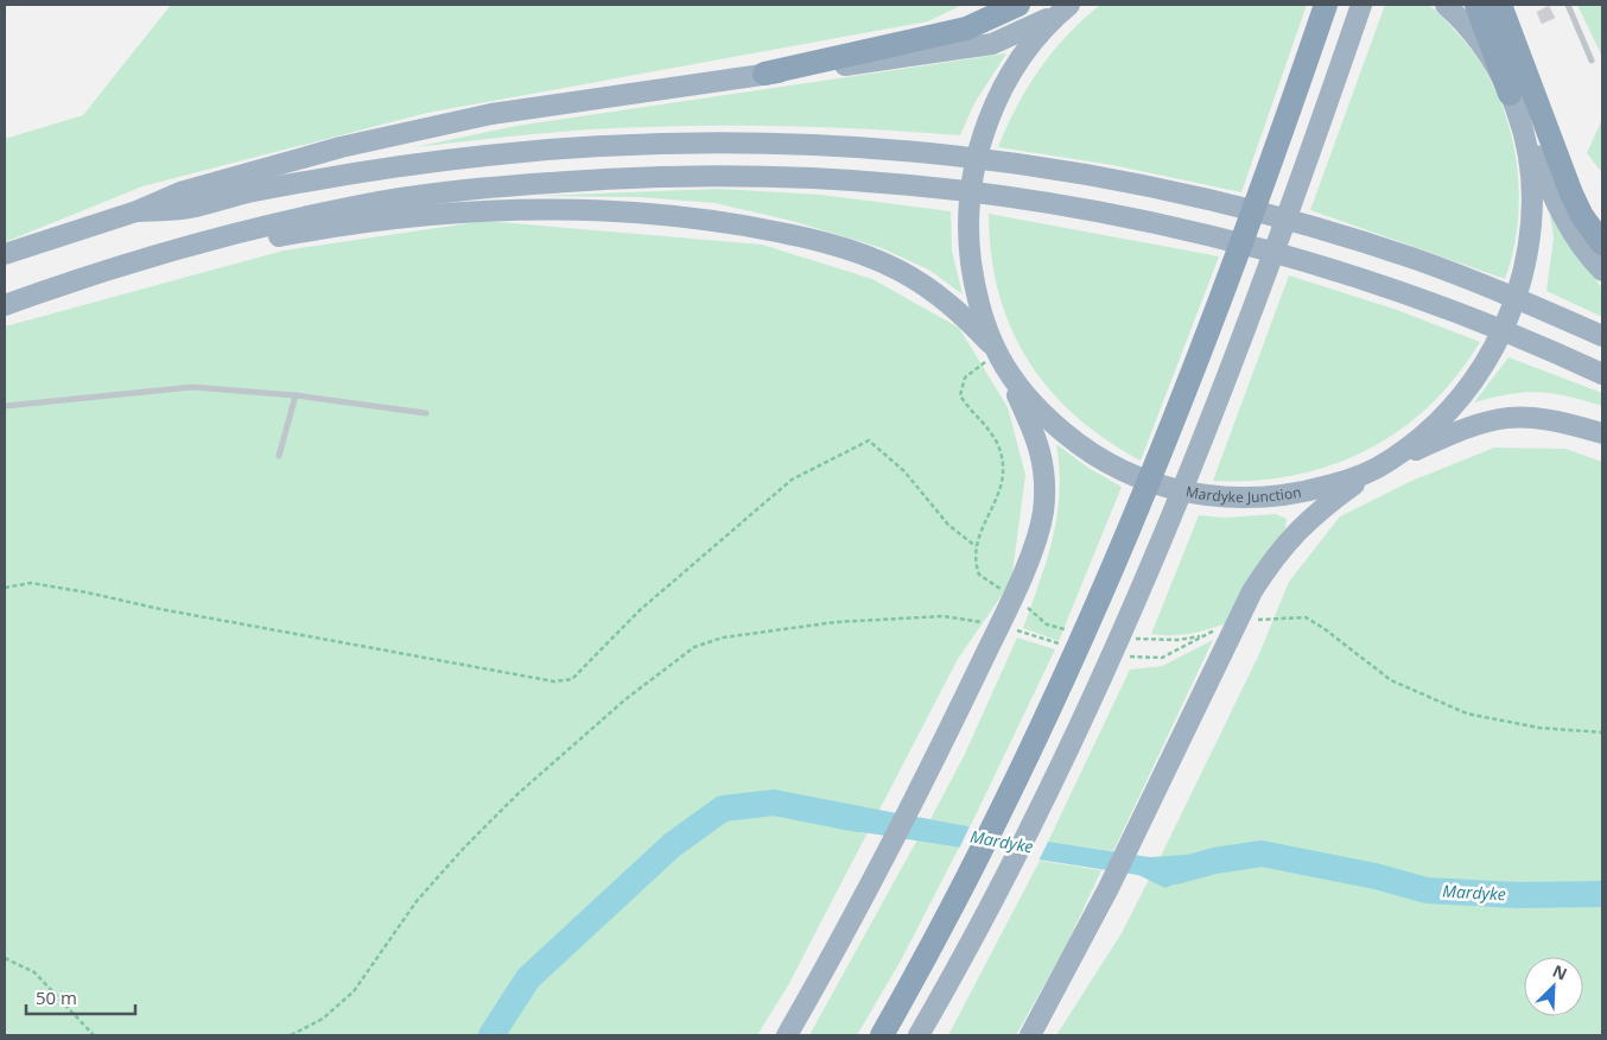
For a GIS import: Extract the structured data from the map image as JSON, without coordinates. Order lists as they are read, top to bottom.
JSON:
{
  "streets": {
    "highway": ["Mardyke Junction"]
  },
  "water": ["Mardyke"],
  "scale_bar": "50 m",
  "north": "top right"
}
